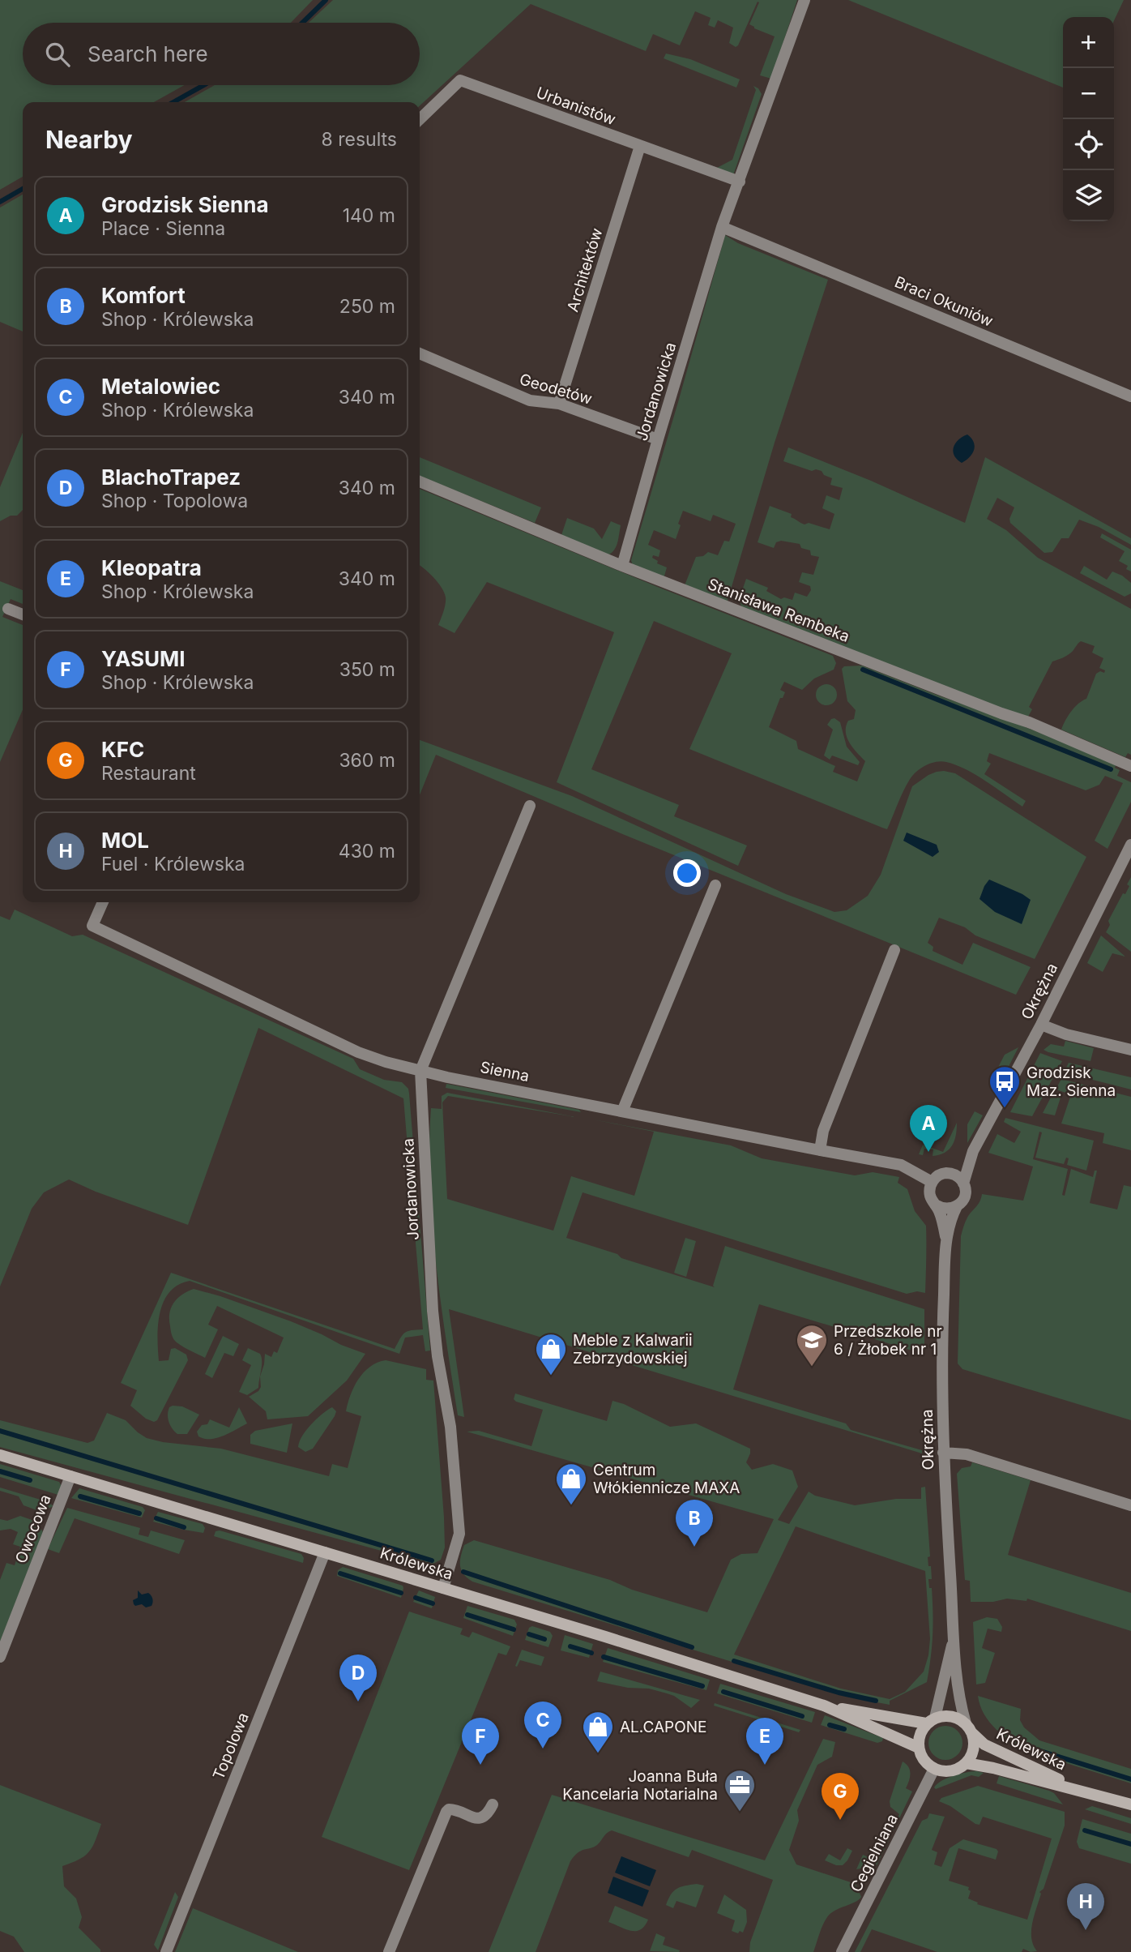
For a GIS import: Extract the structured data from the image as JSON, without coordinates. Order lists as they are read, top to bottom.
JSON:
{
  "streets": {
    "main road": ["Królewska"],
    "street": [
      "Urbanistów",
      "Architektów",
      "Braci Okuniów",
      "Geodetów",
      "Jordanowicka",
      "Stanisława Rembeka",
      "Okrężna",
      "Sienna",
      "Owocowa",
      "Topolowa",
      "Cegielniana"
    ]
  },
  "crossings": [
    ["Urbanistów", "Architektów"],
    ["Urbanistów", "Jordanowicka"],
    ["Architektów", "Geodetów"],
    ["Braci Okuniów", "Jordanowicka"],
    ["Geodetów", "Jordanowicka"],
    ["Jordanowicka", "Stanisława Rembeka"],
    ["Jordanowicka", "Sienna"],
    ["Jordanowicka", "Królewska"],
    ["Okrężna", "Sienna"],
    ["Okrężna", "Królewska"],
    ["Okrężna", "Cegielniana"],
    ["Owocowa", "Królewska"],
    ["Królewska", "Topolowa"],
    ["Królewska", "Cegielniana"]
  ],
  "places": {
    "bus stop": ["Grodzisk Maz. Sienna"],
    "school or university": ["Przedszkole nr 6 / Żłobek nr 1"],
    "shop": ["Meble z Kalwarii Zebrzydowskiej", "Centrum Włókiennicze MAXA", "AL.CAPONE"],
    "office": ["Joanna Buła Kancelaria Notarialna"]
  },
  "page": {
    "map_buttons": ["+", "−"],
    "search": "Search here",
    "heading": ["Nearby", "8 results"],
    "list": [
      {
        "mark": "A",
        "name": "Grodzisk Sienna",
        "note": "Place · Sienna",
        "value": "140 m"
      },
      {
        "mark": "B",
        "name": "Komfort",
        "note": "Shop · Królewska",
        "value": "250 m"
      },
      {
        "mark": "C",
        "name": "Metalowiec",
        "note": "Shop · Królewska",
        "value": "340 m"
      },
      {
        "mark": "D",
        "name": "BlachoTrapez",
        "note": "Shop · Topolowa",
        "value": "340 m"
      },
      {
        "mark": "E",
        "name": "Kleopatra",
        "note": "Shop · Królewska",
        "value": "340 m"
      },
      {
        "mark": "F",
        "name": "YASUMI",
        "note": "Shop · Królewska",
        "value": "350 m"
      },
      {
        "mark": "G",
        "name": "KFC",
        "note": "Restaurant",
        "value": "360 m"
      },
      {
        "mark": "H",
        "name": "MOL",
        "note": "Fuel · Królewska",
        "value": "430 m"
      }
    ],
    "pins": [
      "A",
      "B",
      "D",
      "C",
      "E",
      "F",
      "G",
      "H"
    ]
  }
}
